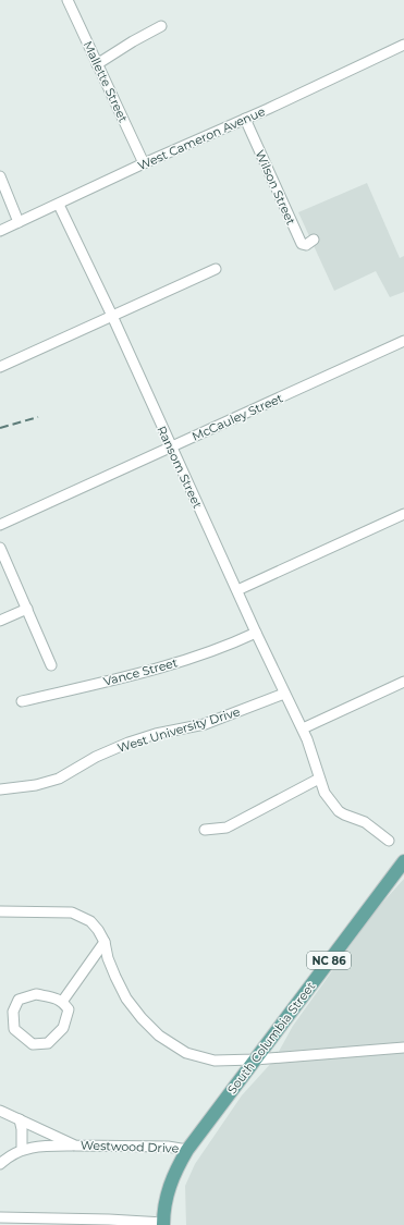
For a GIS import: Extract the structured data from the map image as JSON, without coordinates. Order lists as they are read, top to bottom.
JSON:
{
  "streets": {
    "main road": ["NC 86", "South Columbia Street"],
    "street": [
      "Mallette Street",
      "West Cameron Avenue",
      "Wilson Street",
      "McCauley Street",
      "Ransom Street",
      "Vance Street",
      "West University Drive",
      "Westwood Drive"
    ]
  },
  "crossings": [
    ["Mallette Street", "West Cameron Avenue"],
    ["West Cameron Avenue", "Wilson Street"],
    ["West Cameron Avenue", "Ransom Street"],
    ["McCauley Street", "Ransom Street"],
    ["Ransom Street", "Vance Street"],
    ["Ransom Street", "West University Drive"],
    ["South Columbia Street", "Westwood Drive"]
  ]
}
